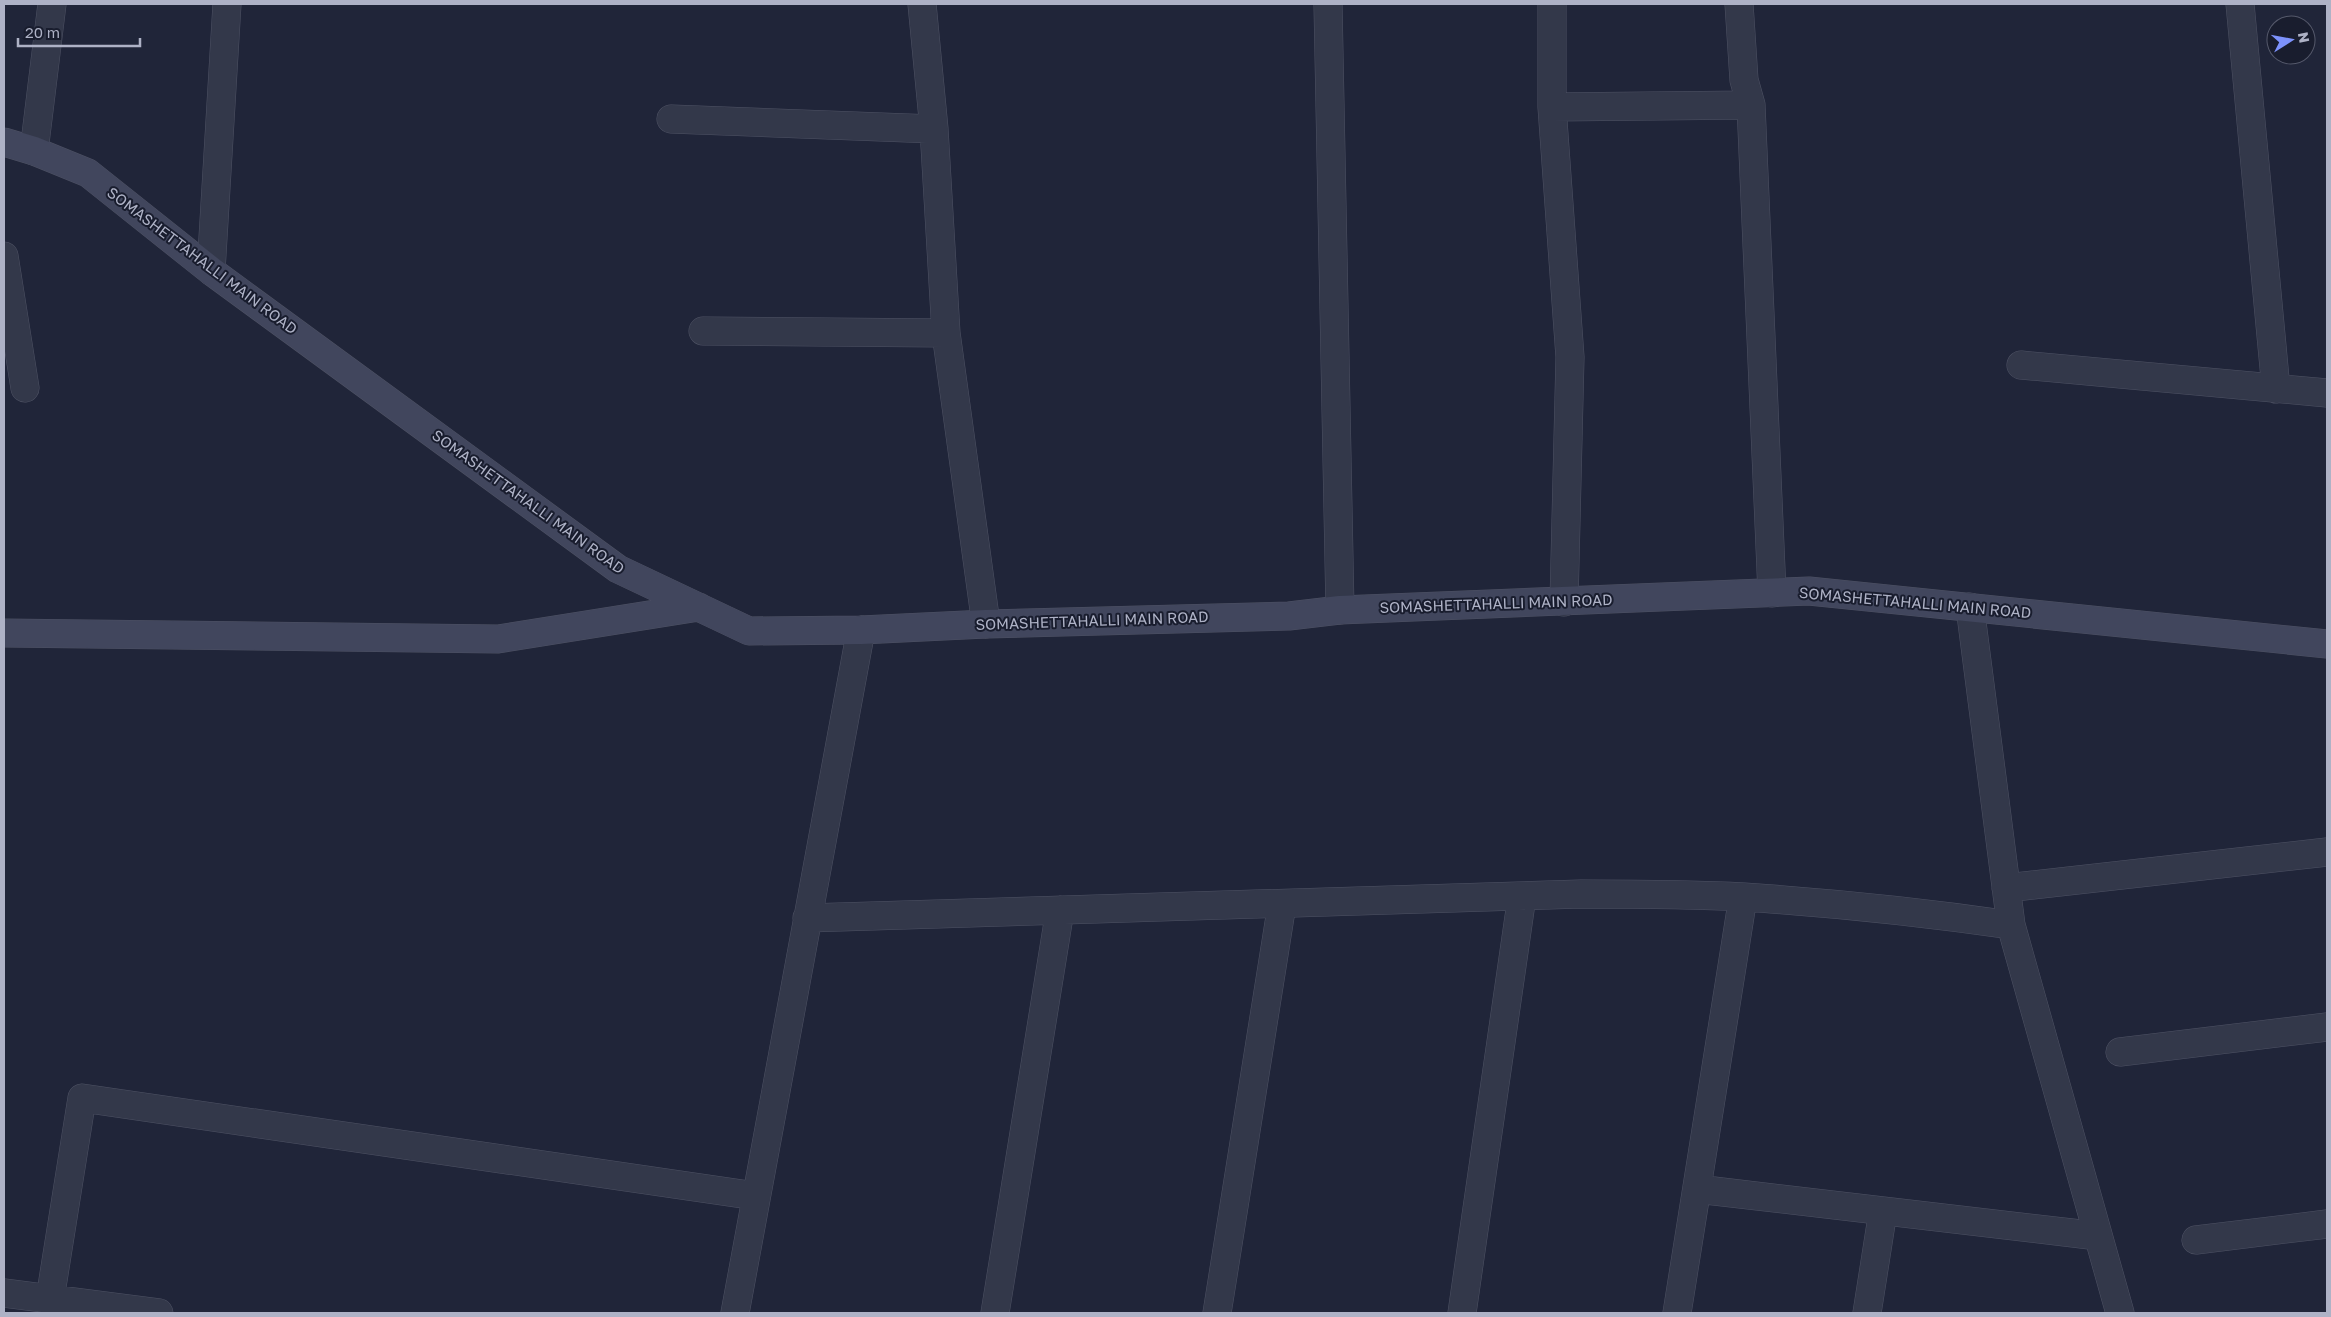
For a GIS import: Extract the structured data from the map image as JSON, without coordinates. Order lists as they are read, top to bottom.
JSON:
{
  "streets": {
    "street": ["SOMASHETTAHALLI MAIN ROAD"]
  },
  "scale_bar": "20 m",
  "north": "right"
}
